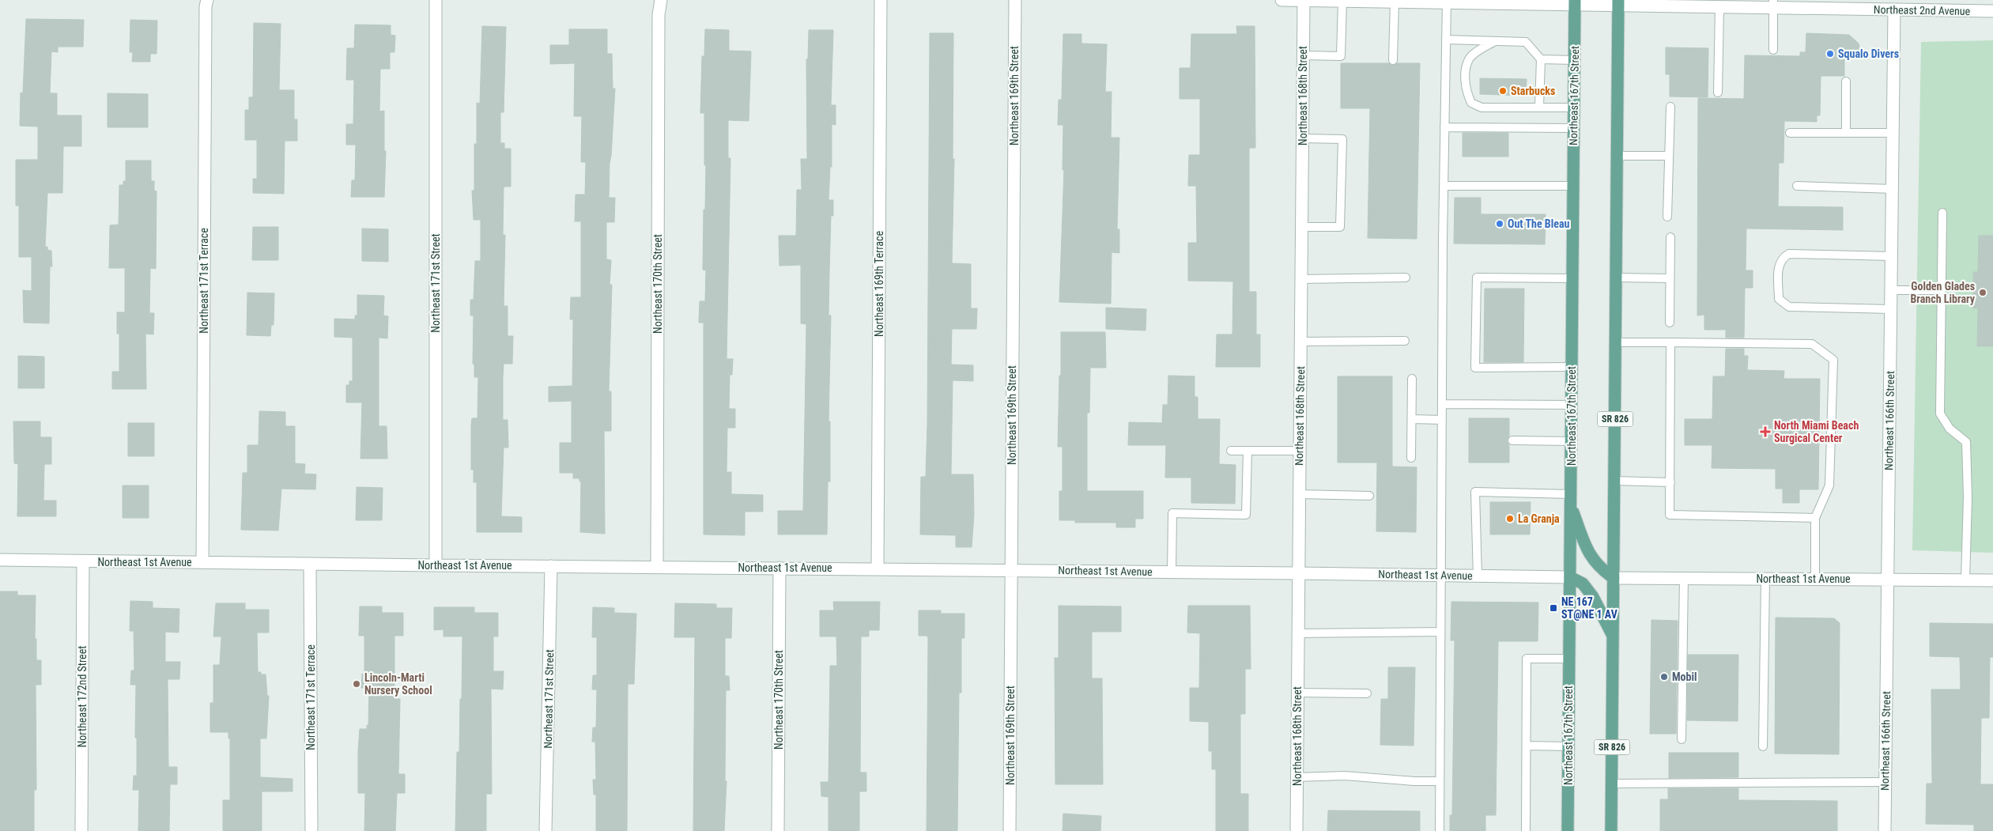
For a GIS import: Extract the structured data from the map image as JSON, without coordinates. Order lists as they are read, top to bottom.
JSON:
{
  "streets": {
    "main road": ["Northeast 167th Street", "SR 826"],
    "street": [
      "Northeast 2nd Avenue",
      "Northeast 169th Street",
      "Northeast 168th Street",
      "Northeast 171st Terrace",
      "Northeast 171st Street",
      "Northeast 170th Street",
      "Northeast 169th Terrace",
      "Northeast 166th Street",
      "Northeast 1st Avenue",
      "Northeast 172nd Street"
    ]
  },
  "crossings": [
    ["Northeast 2nd Avenue", "Northeast 168th Street"],
    ["Northeast 2nd Avenue", "Northeast 167th Street"],
    ["Northeast 2nd Avenue", "SR 826"],
    ["Northeast 2nd Avenue", "Northeast 166th Street"],
    ["Northeast 169th Street", "Northeast 1st Avenue"],
    ["Northeast 168th Street", "Northeast 1st Avenue"],
    ["Northeast 167th Street", "Northeast 1st Avenue"],
    ["Northeast 171st Terrace", "Northeast 1st Avenue"],
    ["Northeast 171st Street", "Northeast 1st Avenue"],
    ["Northeast 170th Street", "Northeast 1st Avenue"],
    ["Northeast 169th Terrace", "Northeast 1st Avenue"],
    ["SR 826", "Northeast 1st Avenue"],
    ["Northeast 166th Street", "Northeast 1st Avenue"],
    ["Northeast 1st Avenue", "Northeast 172nd Street"]
  ],
  "places": {
    "other": [
      "Squalo Divers",
      "Starbucks",
      "Out The Bleau",
      "Golden Glades Branch Library",
      "La Granja",
      "Mobil",
      "Lincoln-Marti Nursery School"
    ],
    "health": ["North Miami Beach Surgical Center"],
    "transit": ["NE 167 ST@NE 1 AV"]
  }
}
